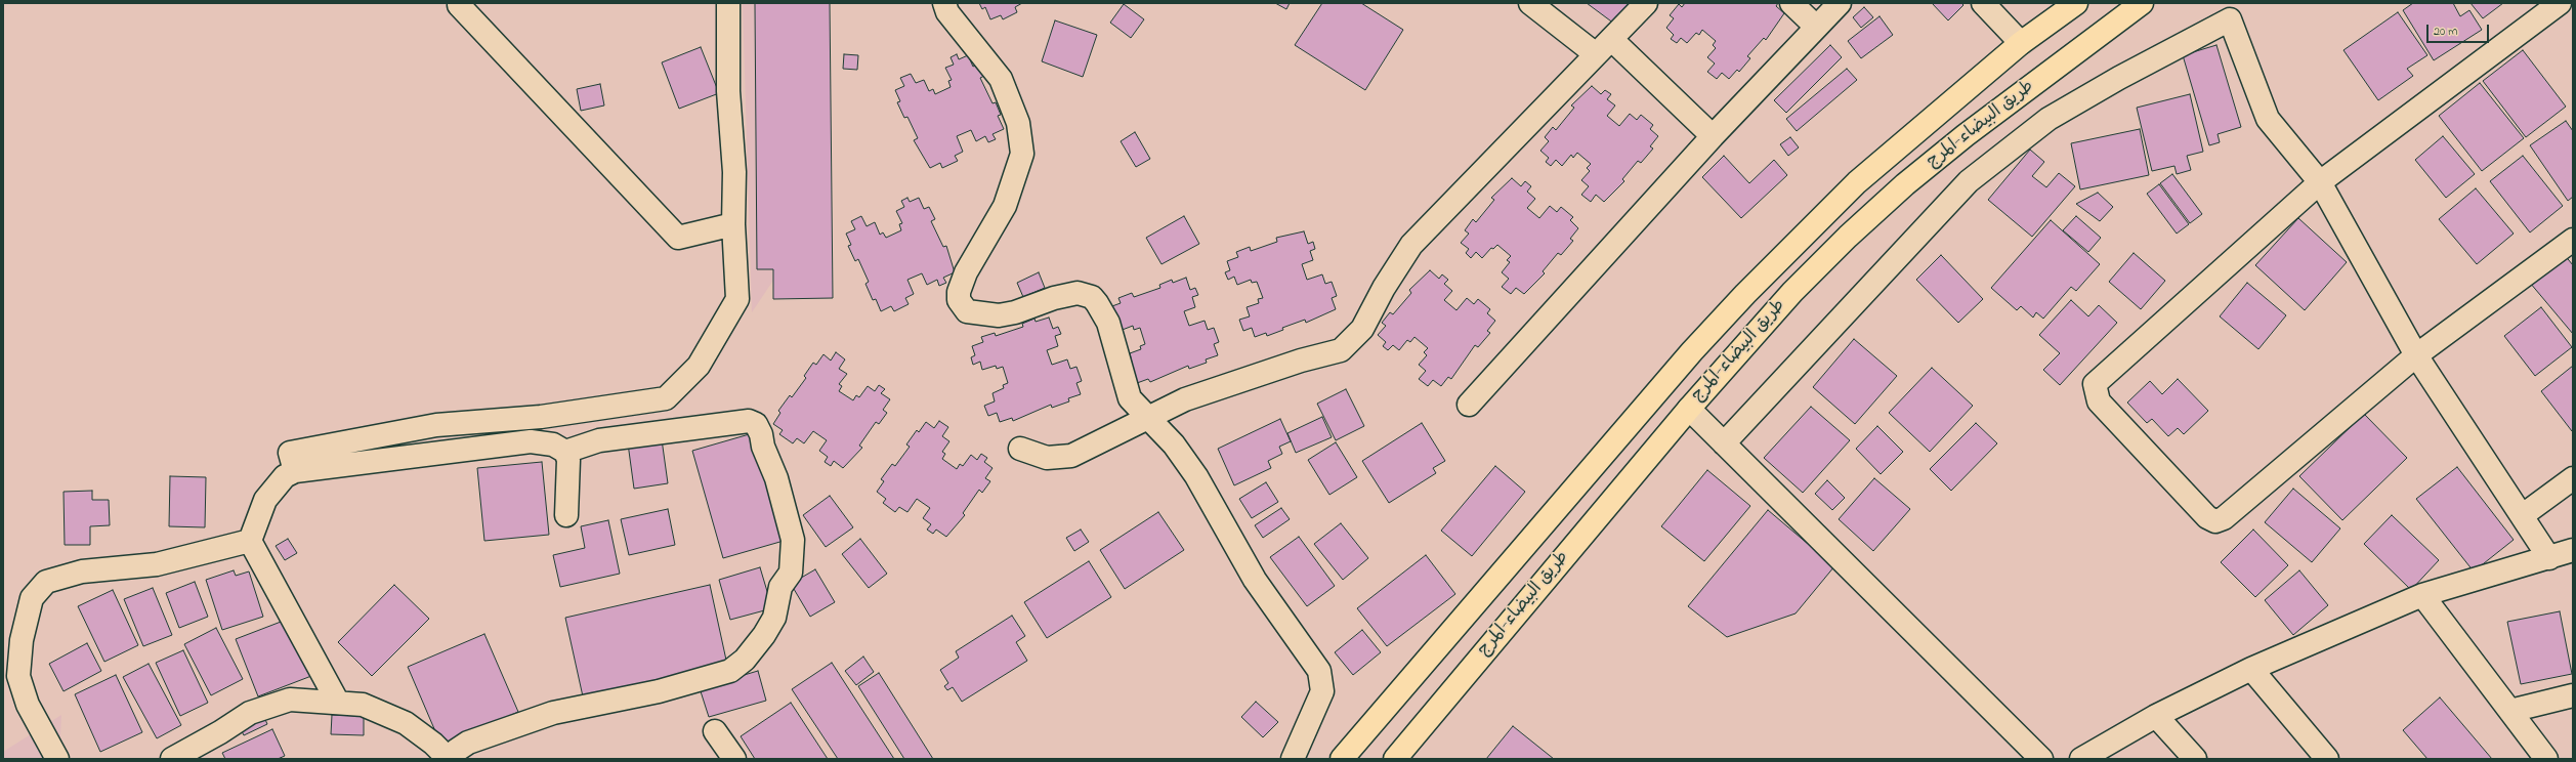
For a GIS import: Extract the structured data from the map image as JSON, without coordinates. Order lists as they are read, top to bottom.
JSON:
{
  "streets": {
    "highway": ["طريق البيضاء-المرج"]
  },
  "scale_bar": "20 m"
}
